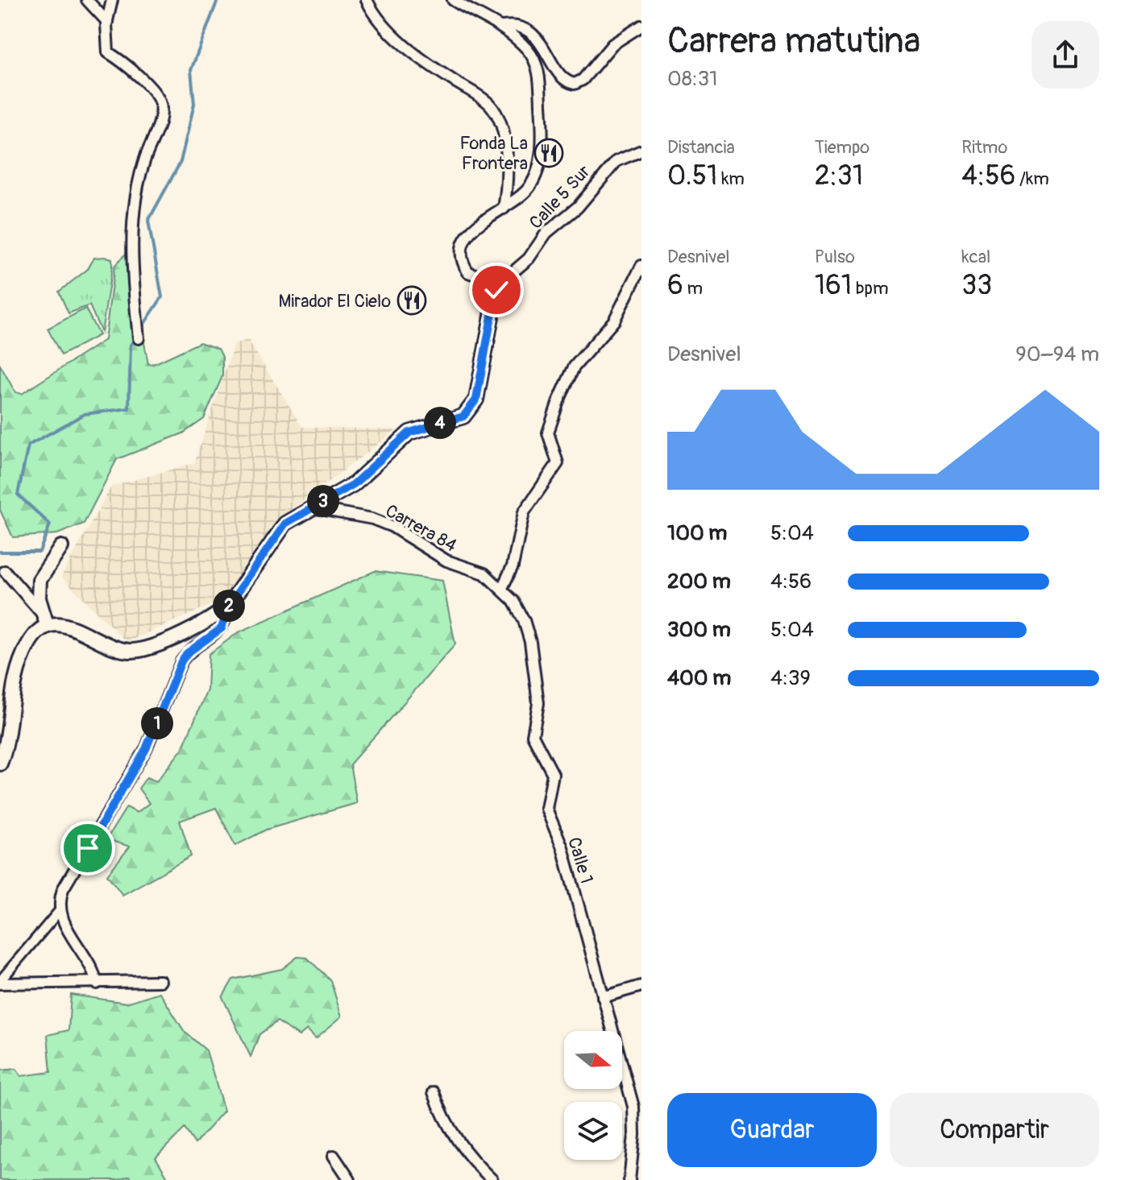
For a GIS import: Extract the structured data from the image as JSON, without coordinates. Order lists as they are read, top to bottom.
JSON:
{
  "streets": {
    "street": ["Calle 5 Sur", "Carrera 84", "Calle 1"]
  },
  "crossings": [
    ["Carrera 84", "Calle 1"]
  ],
  "places": {
    "restaurant": ["Fonda La Frontera", "Mirador El Cielo"]
  },
  "north": "right",
  "page": {
    "heading": ["Carrera matutina", "08:31"],
    "stats": [
      ["Distancia", "0.51 km"],
      ["Tiempo", "2:31"],
      ["Ritmo", "4:56 /km"],
      ["Desnivel", "6 m"],
      ["Pulso", "161 bpm"],
      ["kcal", "33"]
    ],
    "chart": ["Desnivel", "90–94 m"],
    "pins": [
      "4",
      "3",
      "2",
      "1"
    ],
    "list": [
      {
        "name": "100 m",
        "note": "5:04"
      },
      {
        "name": "200 m",
        "note": "4:56"
      },
      {
        "name": "300 m",
        "note": "5:04"
      },
      {
        "name": "400 m",
        "note": "4:39"
      }
    ],
    "buttons": ["Guardar", "Compartir"]
  }
}
